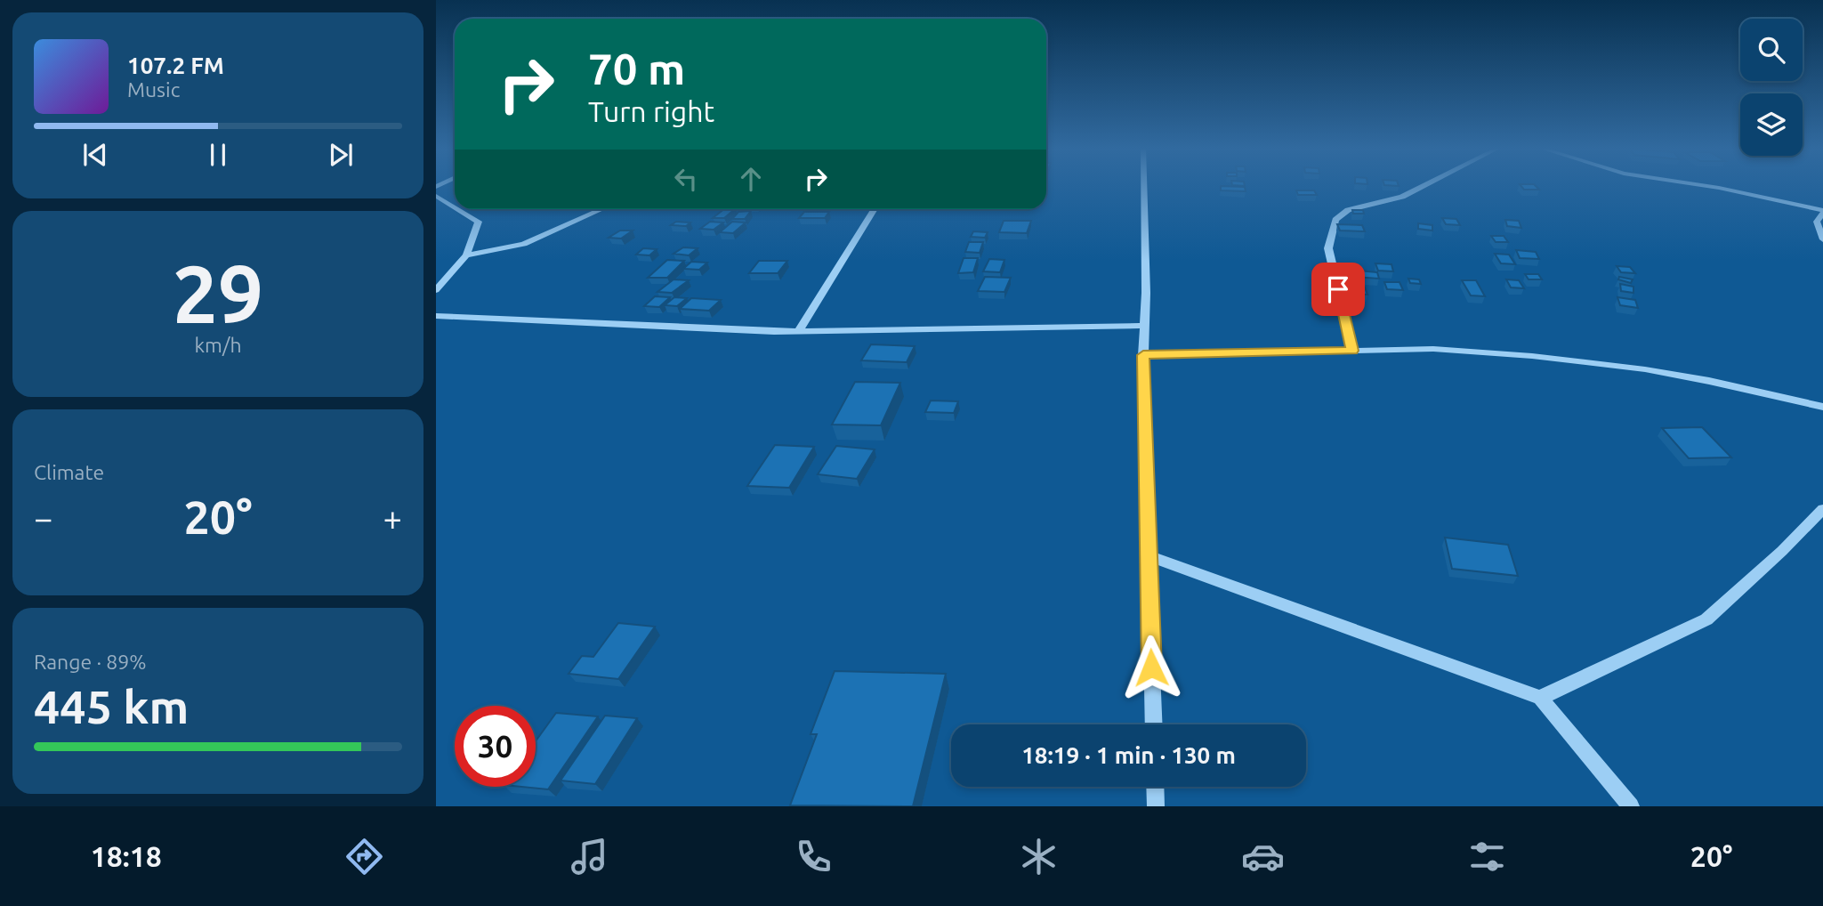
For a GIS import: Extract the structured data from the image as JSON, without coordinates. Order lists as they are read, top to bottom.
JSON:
{
  "page": {
    "turn": ["70 m", "Turn right"],
    "song": ["107.2 FM", "Music"],
    "tile": [
      ["29", "km/h"],
      "Climate",
      ["Range · 89%", "445 km"]
    ],
    "heat": ["−", "20°", "+"],
    "limit": "30",
    "trip": "18:19 · 1 min · 130 m",
    "tabs": ["18:18", "20°"]
  }
}
